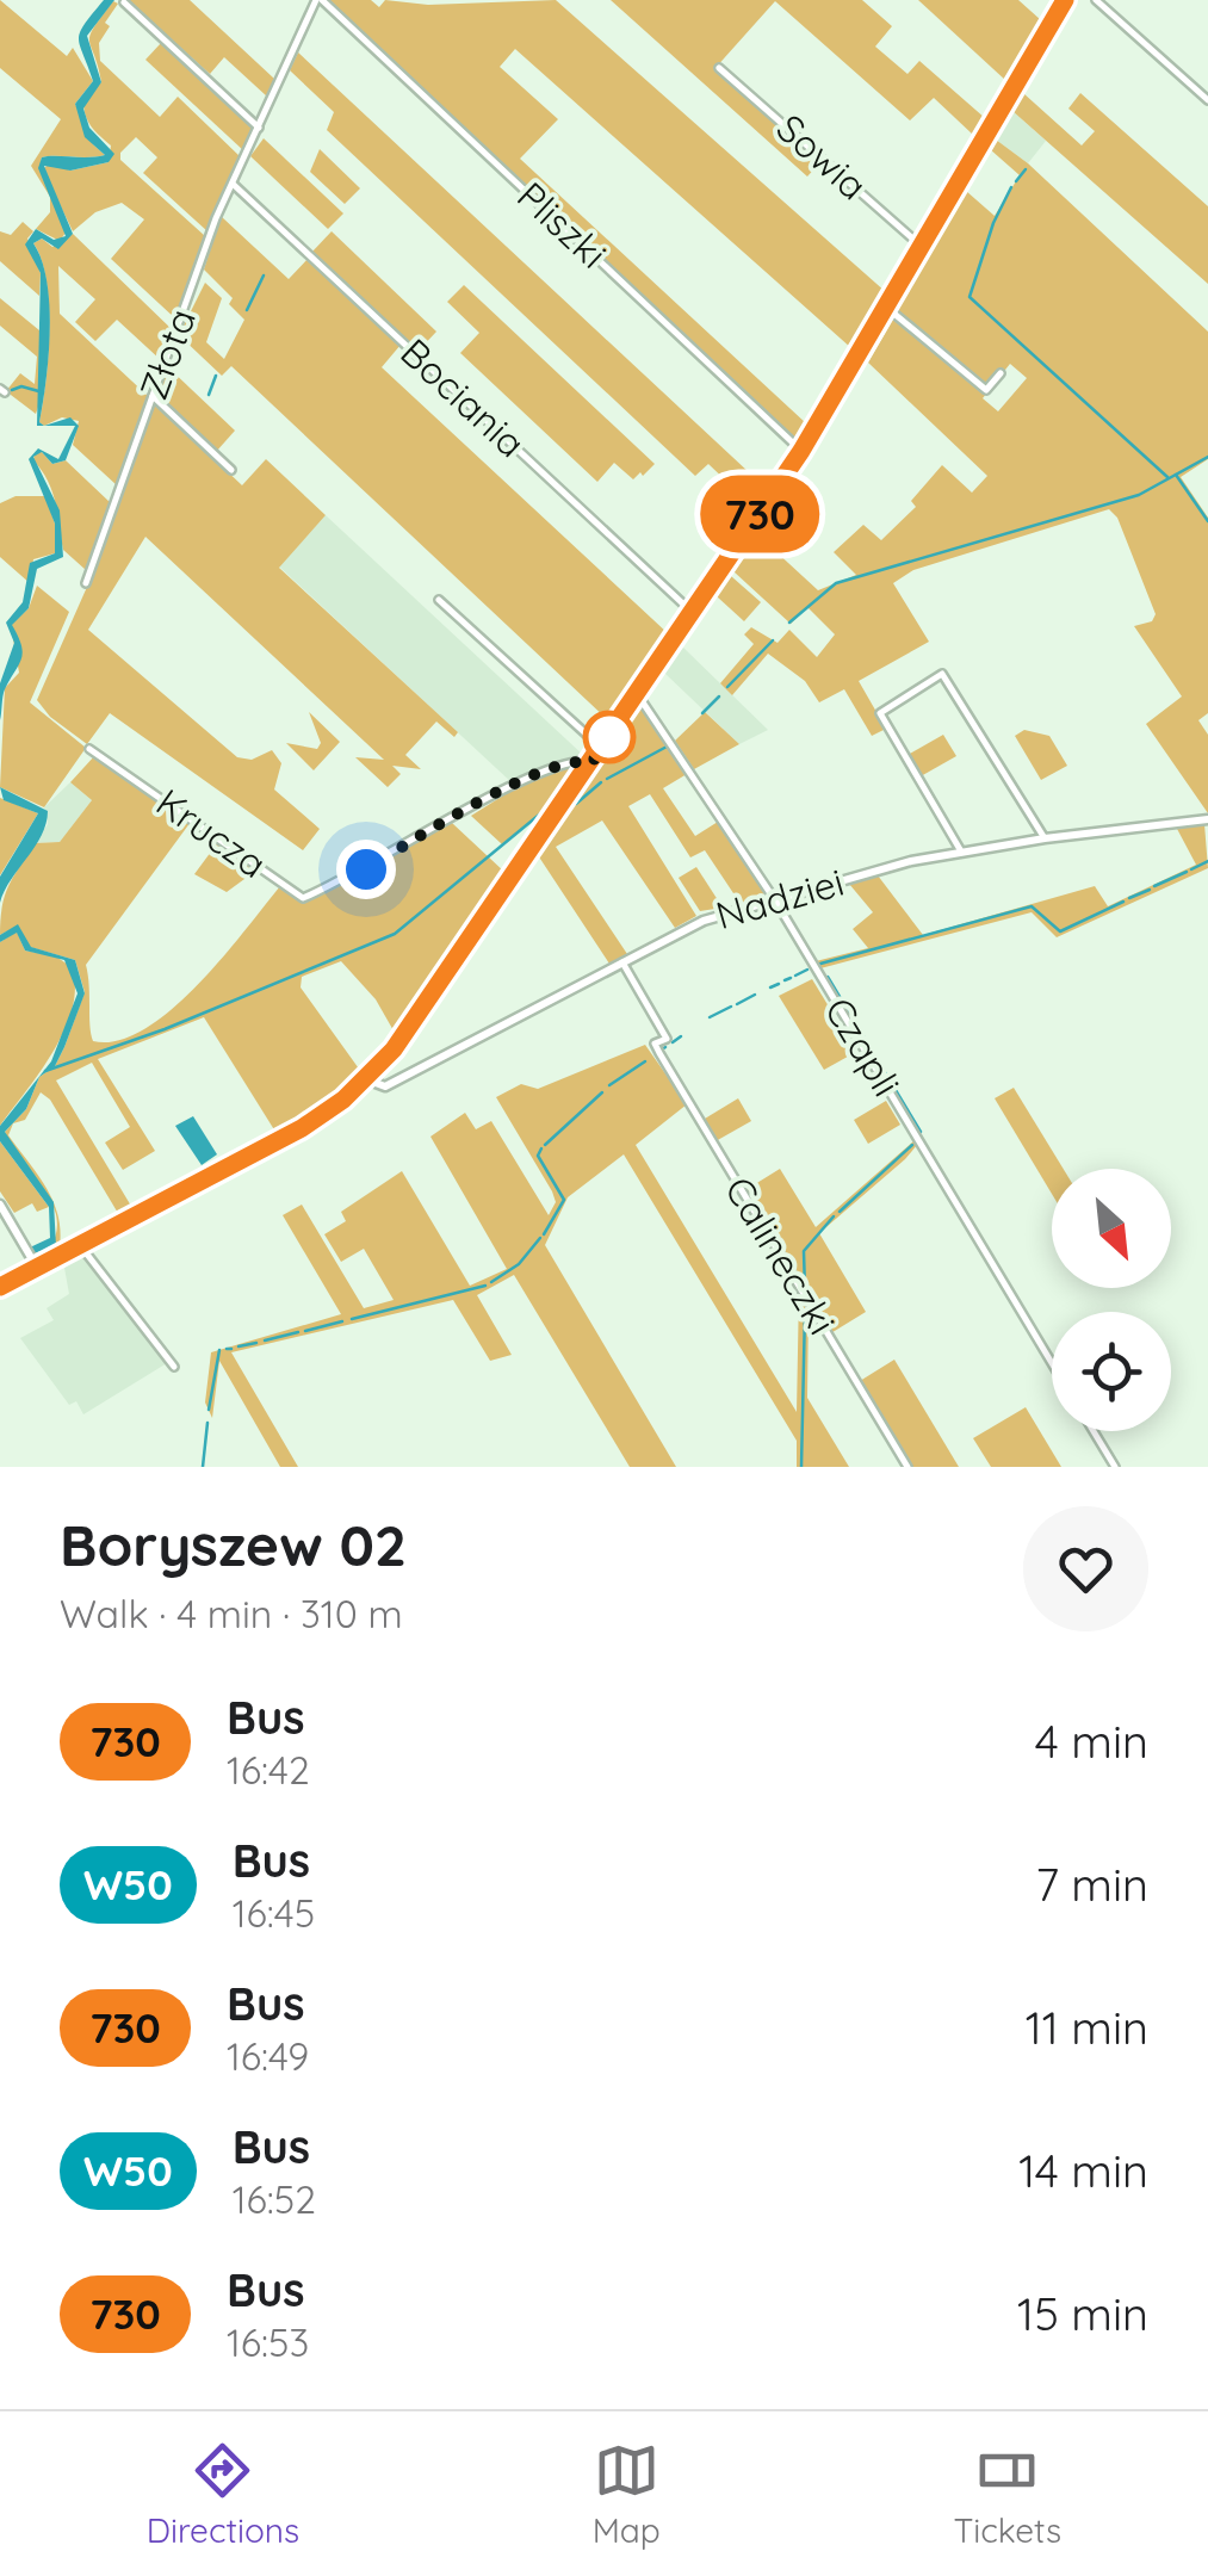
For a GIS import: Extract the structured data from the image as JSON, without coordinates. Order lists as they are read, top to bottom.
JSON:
{
  "streets": {
    "main road": ["Nadziei"],
    "street": [
      "Sowia",
      "Pliszki",
      "Złota",
      "Bociania",
      "Krucza",
      "Czapli",
      "Calineczki"
    ]
  },
  "crossings": [
    ["Pliszki", "Złota"],
    ["Złota", "Bociania"],
    ["Nadziei", "Czapli"],
    ["Nadziei", "Calineczki"]
  ],
  "lines": ["bus line 730"],
  "north": "bottom right",
  "page": {
    "on_map": "730",
    "heading": ["Boryszew 02", "Walk · 4 min · 310 m"],
    "list": [
      {
        "mark": "730",
        "name": "Bus",
        "note": "16:42",
        "value": "4 min"
      },
      {
        "mark": "W50",
        "name": "Bus",
        "note": "16:45",
        "value": "7 min"
      },
      {
        "mark": "730",
        "name": "Bus",
        "note": "16:49",
        "value": "11 min"
      },
      {
        "mark": "W50",
        "name": "Bus",
        "note": "16:52",
        "value": "14 min"
      },
      {
        "mark": "730",
        "name": "Bus",
        "note": "16:53",
        "value": "15 min"
      }
    ],
    "tabs": ["Directions", "Map", "Tickets"]
  }
}
